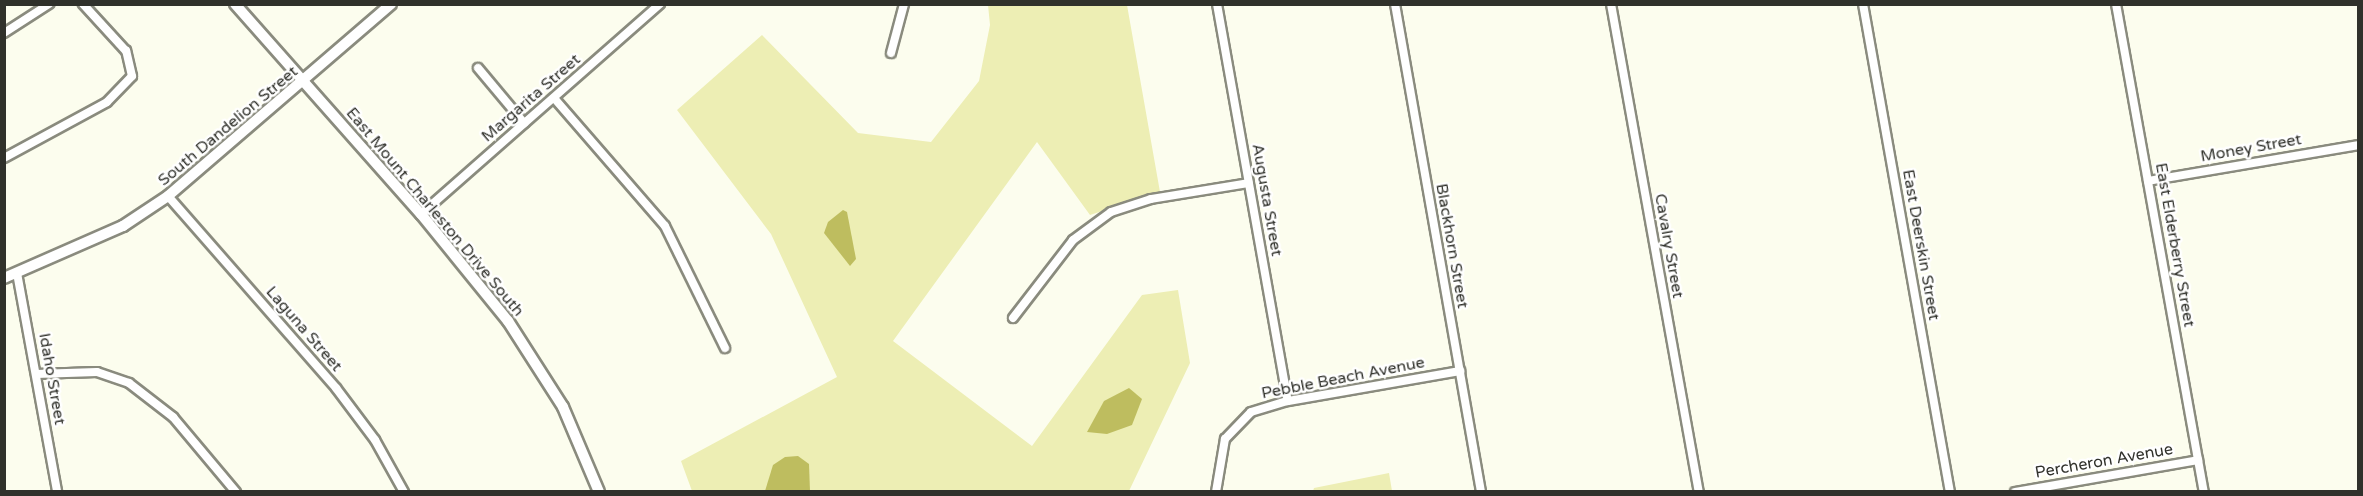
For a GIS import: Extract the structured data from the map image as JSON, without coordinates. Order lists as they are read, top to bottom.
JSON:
{
  "streets": {
    "street": [
      "Margarita Street",
      "South Dandelion Street",
      "Money Street",
      "Augusta Street",
      "East Mount Charleston Drive South",
      "East Deerskin Street",
      "East Elderberry Street",
      "Blackhorn Street",
      "Cavalry Street",
      "Laguna Street",
      "Pebble Beach Avenue",
      "Idaho Street",
      "Percheron Avenue"
    ]
  },
  "crossings": [
    ["Margarita Street", "East Mount Charleston Drive South"],
    ["South Dandelion Street", "East Mount Charleston Drive South"],
    ["South Dandelion Street", "Laguna Street"],
    ["South Dandelion Street", "Idaho Street"],
    ["Money Street", "East Elderberry Street"],
    ["Augusta Street", "Pebble Beach Avenue"],
    ["East Elderberry Street", "Percheron Avenue"],
    ["Blackhorn Street", "Pebble Beach Avenue"]
  ]
}
